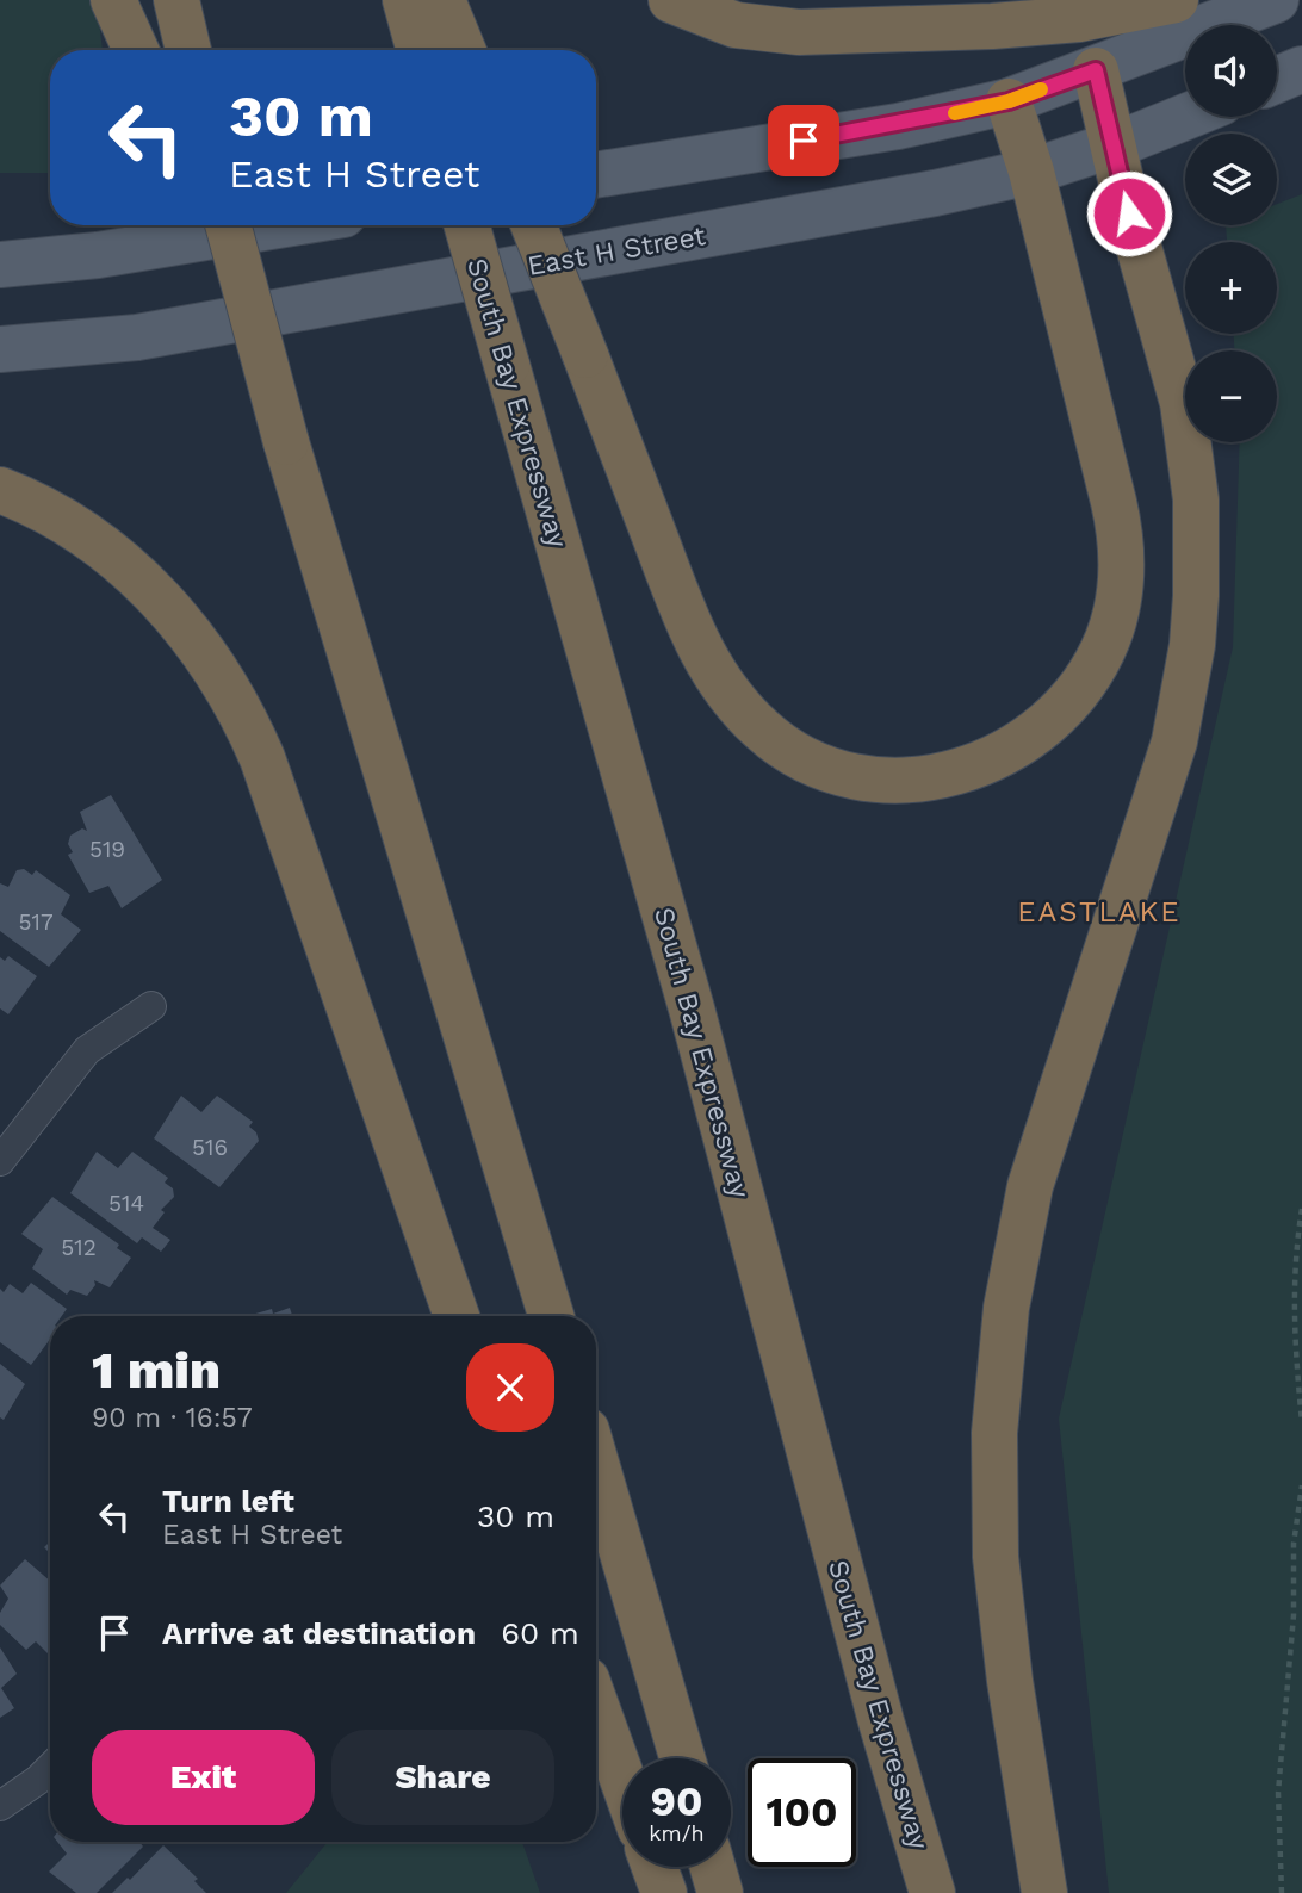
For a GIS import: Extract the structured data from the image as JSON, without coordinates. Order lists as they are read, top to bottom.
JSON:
{
  "streets": {
    "highway": ["South Bay Expressway"],
    "main road": ["East H Street"]
  },
  "districts": ["EASTLAKE"],
  "house_numbers": [
    "519",
    "517",
    "516",
    "514",
    "512"
  ],
  "page": {
    "map_buttons": ["+", "−"],
    "turn": ["30 m", "East H Street"],
    "heading": ["1 min", "90 m · 16:57"],
    "list": [
      {
        "name": "Turn left",
        "note": "East H Street",
        "value": "30 m"
      },
      {
        "name": "Arrive at destination",
        "value": "60 m"
      }
    ],
    "buttons": ["Exit", "Share"],
    "speed": "90 km/h",
    "limit": "100"
  }
}
